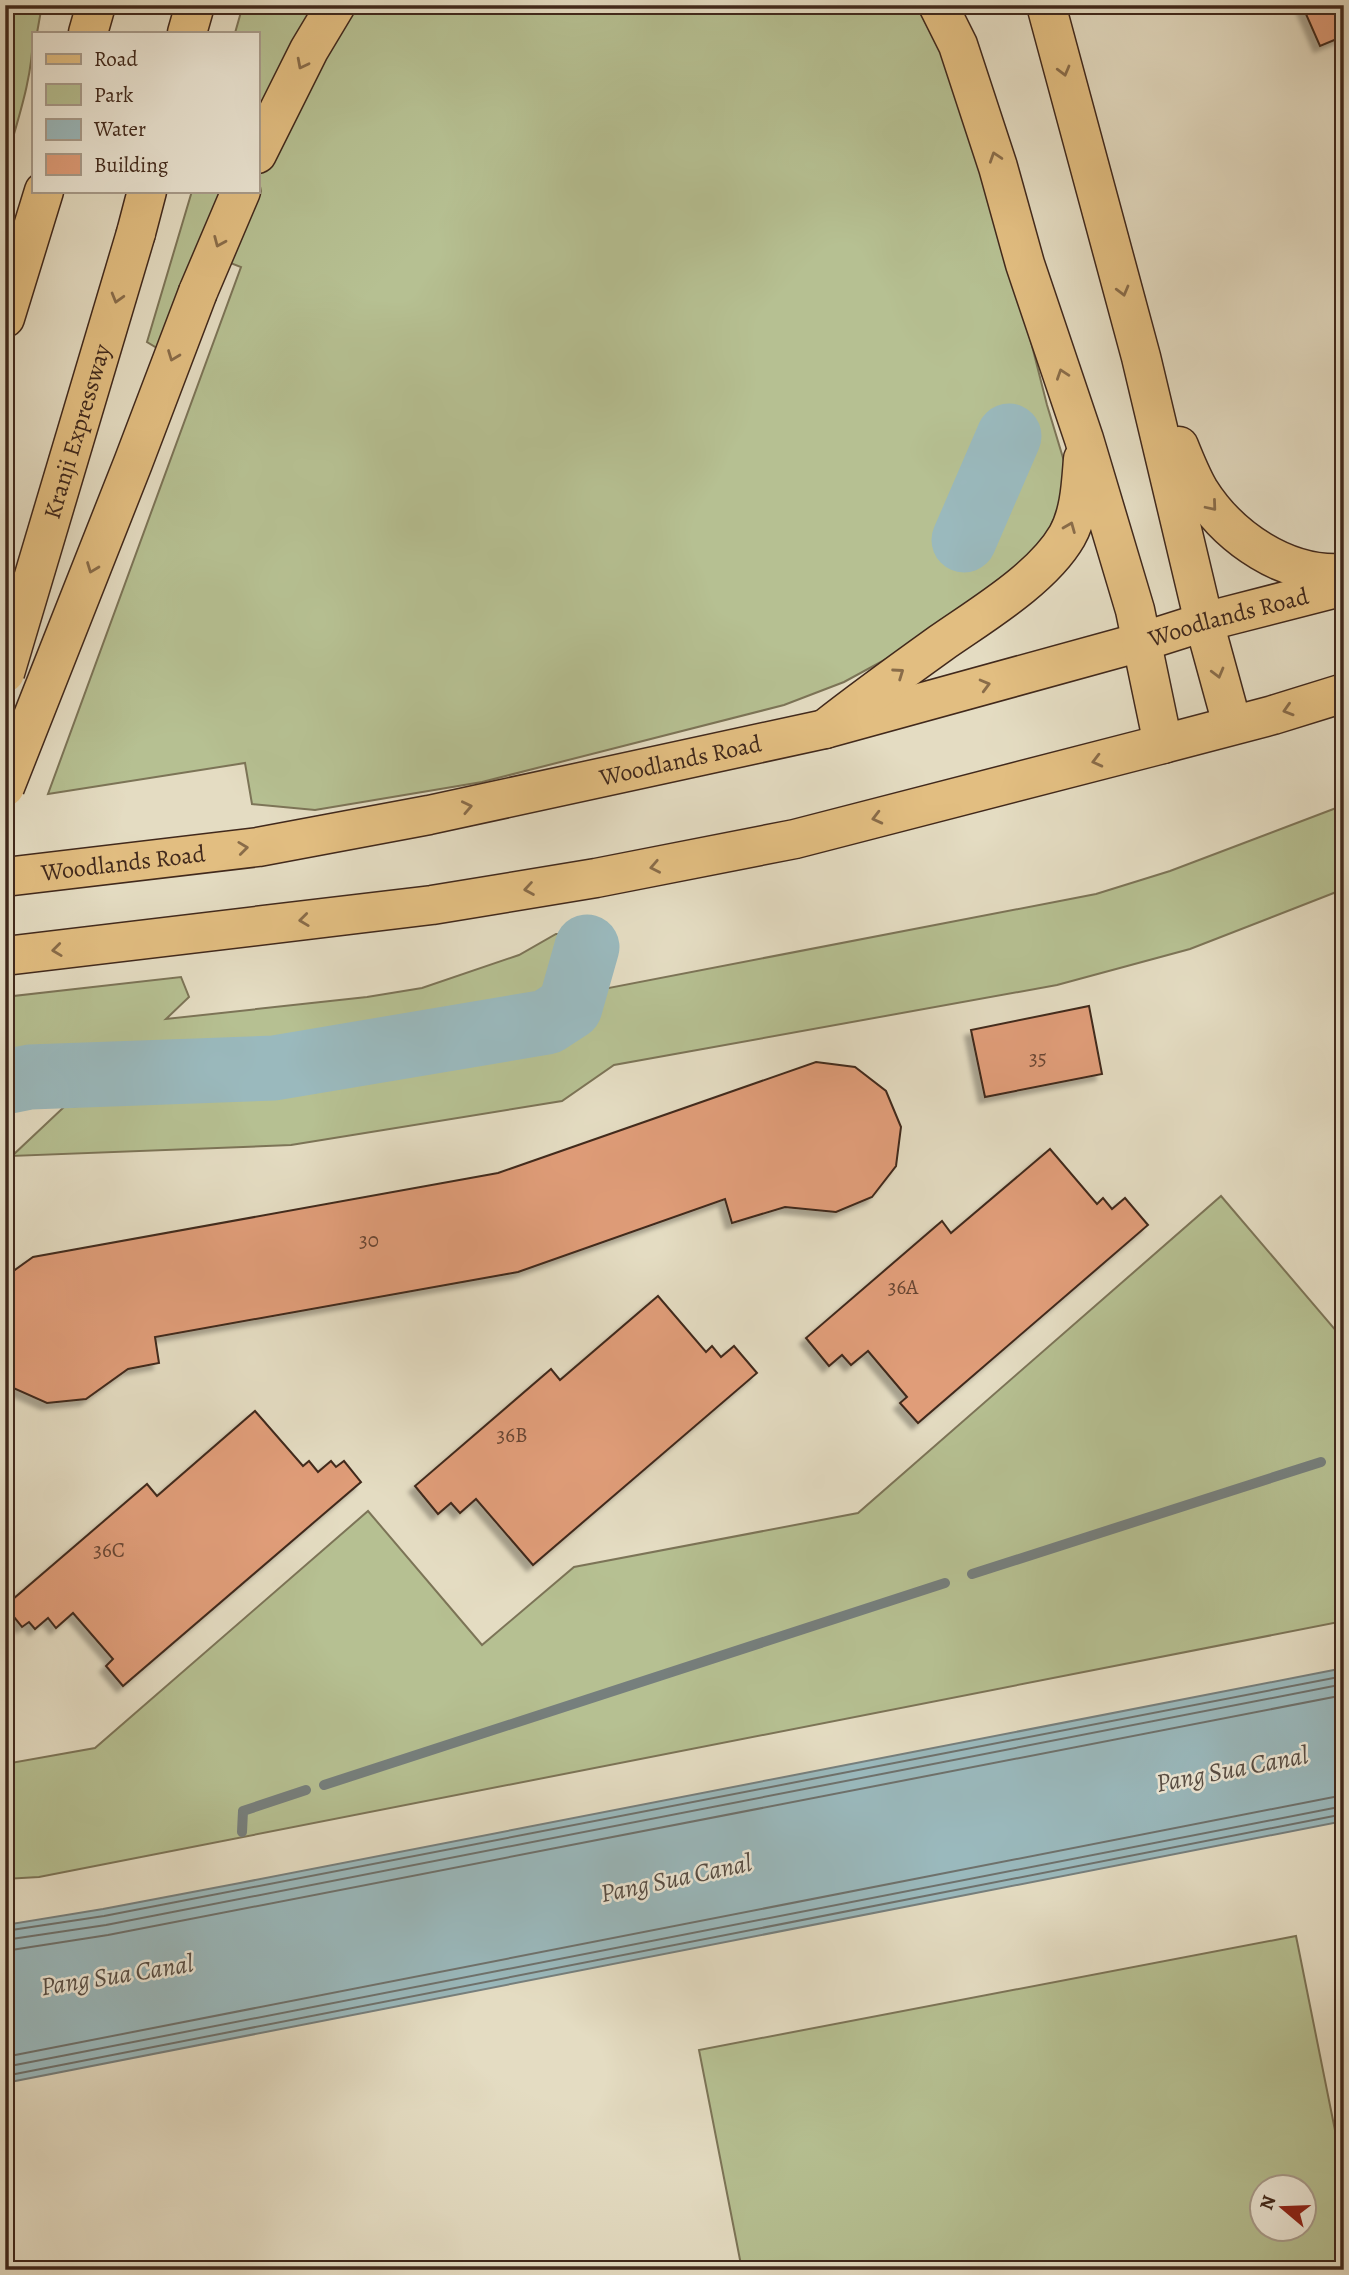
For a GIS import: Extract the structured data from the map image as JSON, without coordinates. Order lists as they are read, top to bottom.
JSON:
{
  "streets": {
    "main road": ["Kranji Expressway", "Woodlands Road"]
  },
  "water": ["Pang Sua Canal"],
  "house_numbers": [
    "35",
    "30",
    "36A",
    "36B",
    "36C"
  ],
  "legend": [
    "Road",
    "Park",
    "Water",
    "Building"
  ],
  "north": "left"
}
